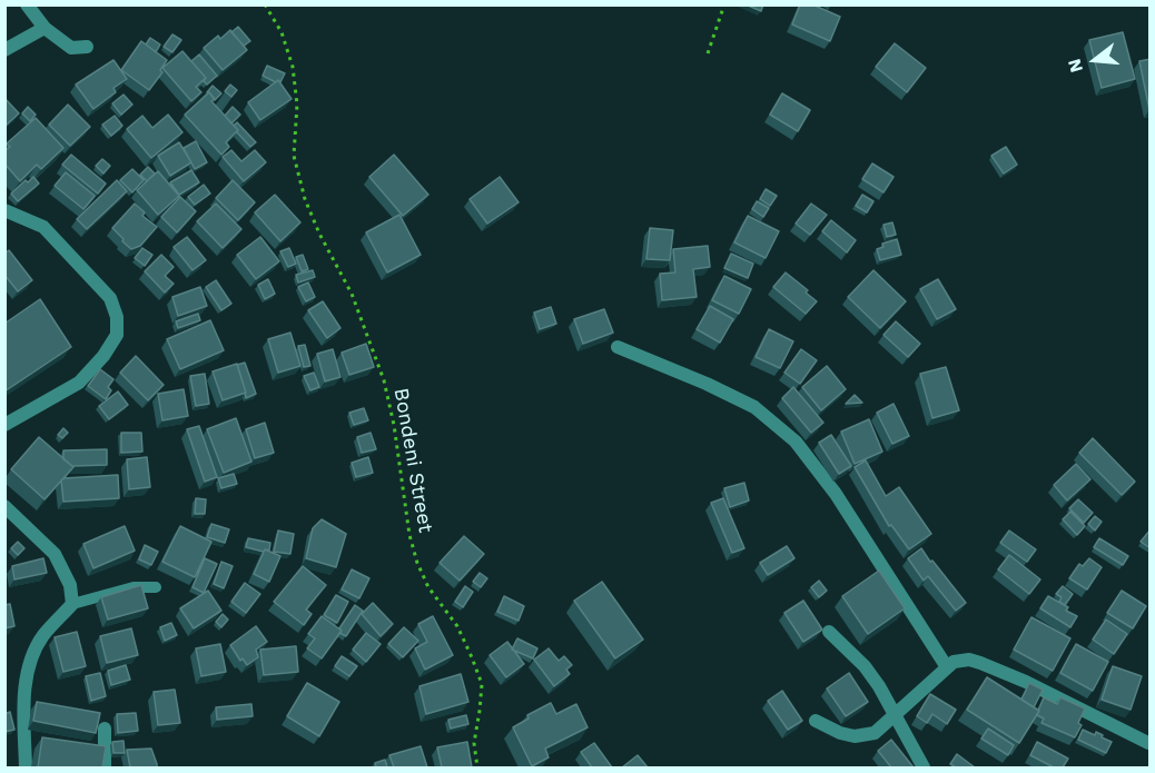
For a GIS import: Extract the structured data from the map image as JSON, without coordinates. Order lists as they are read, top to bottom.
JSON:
{
  "streets": {
    "path": ["Bondeni Street"]
  },
  "north": "left"
}
